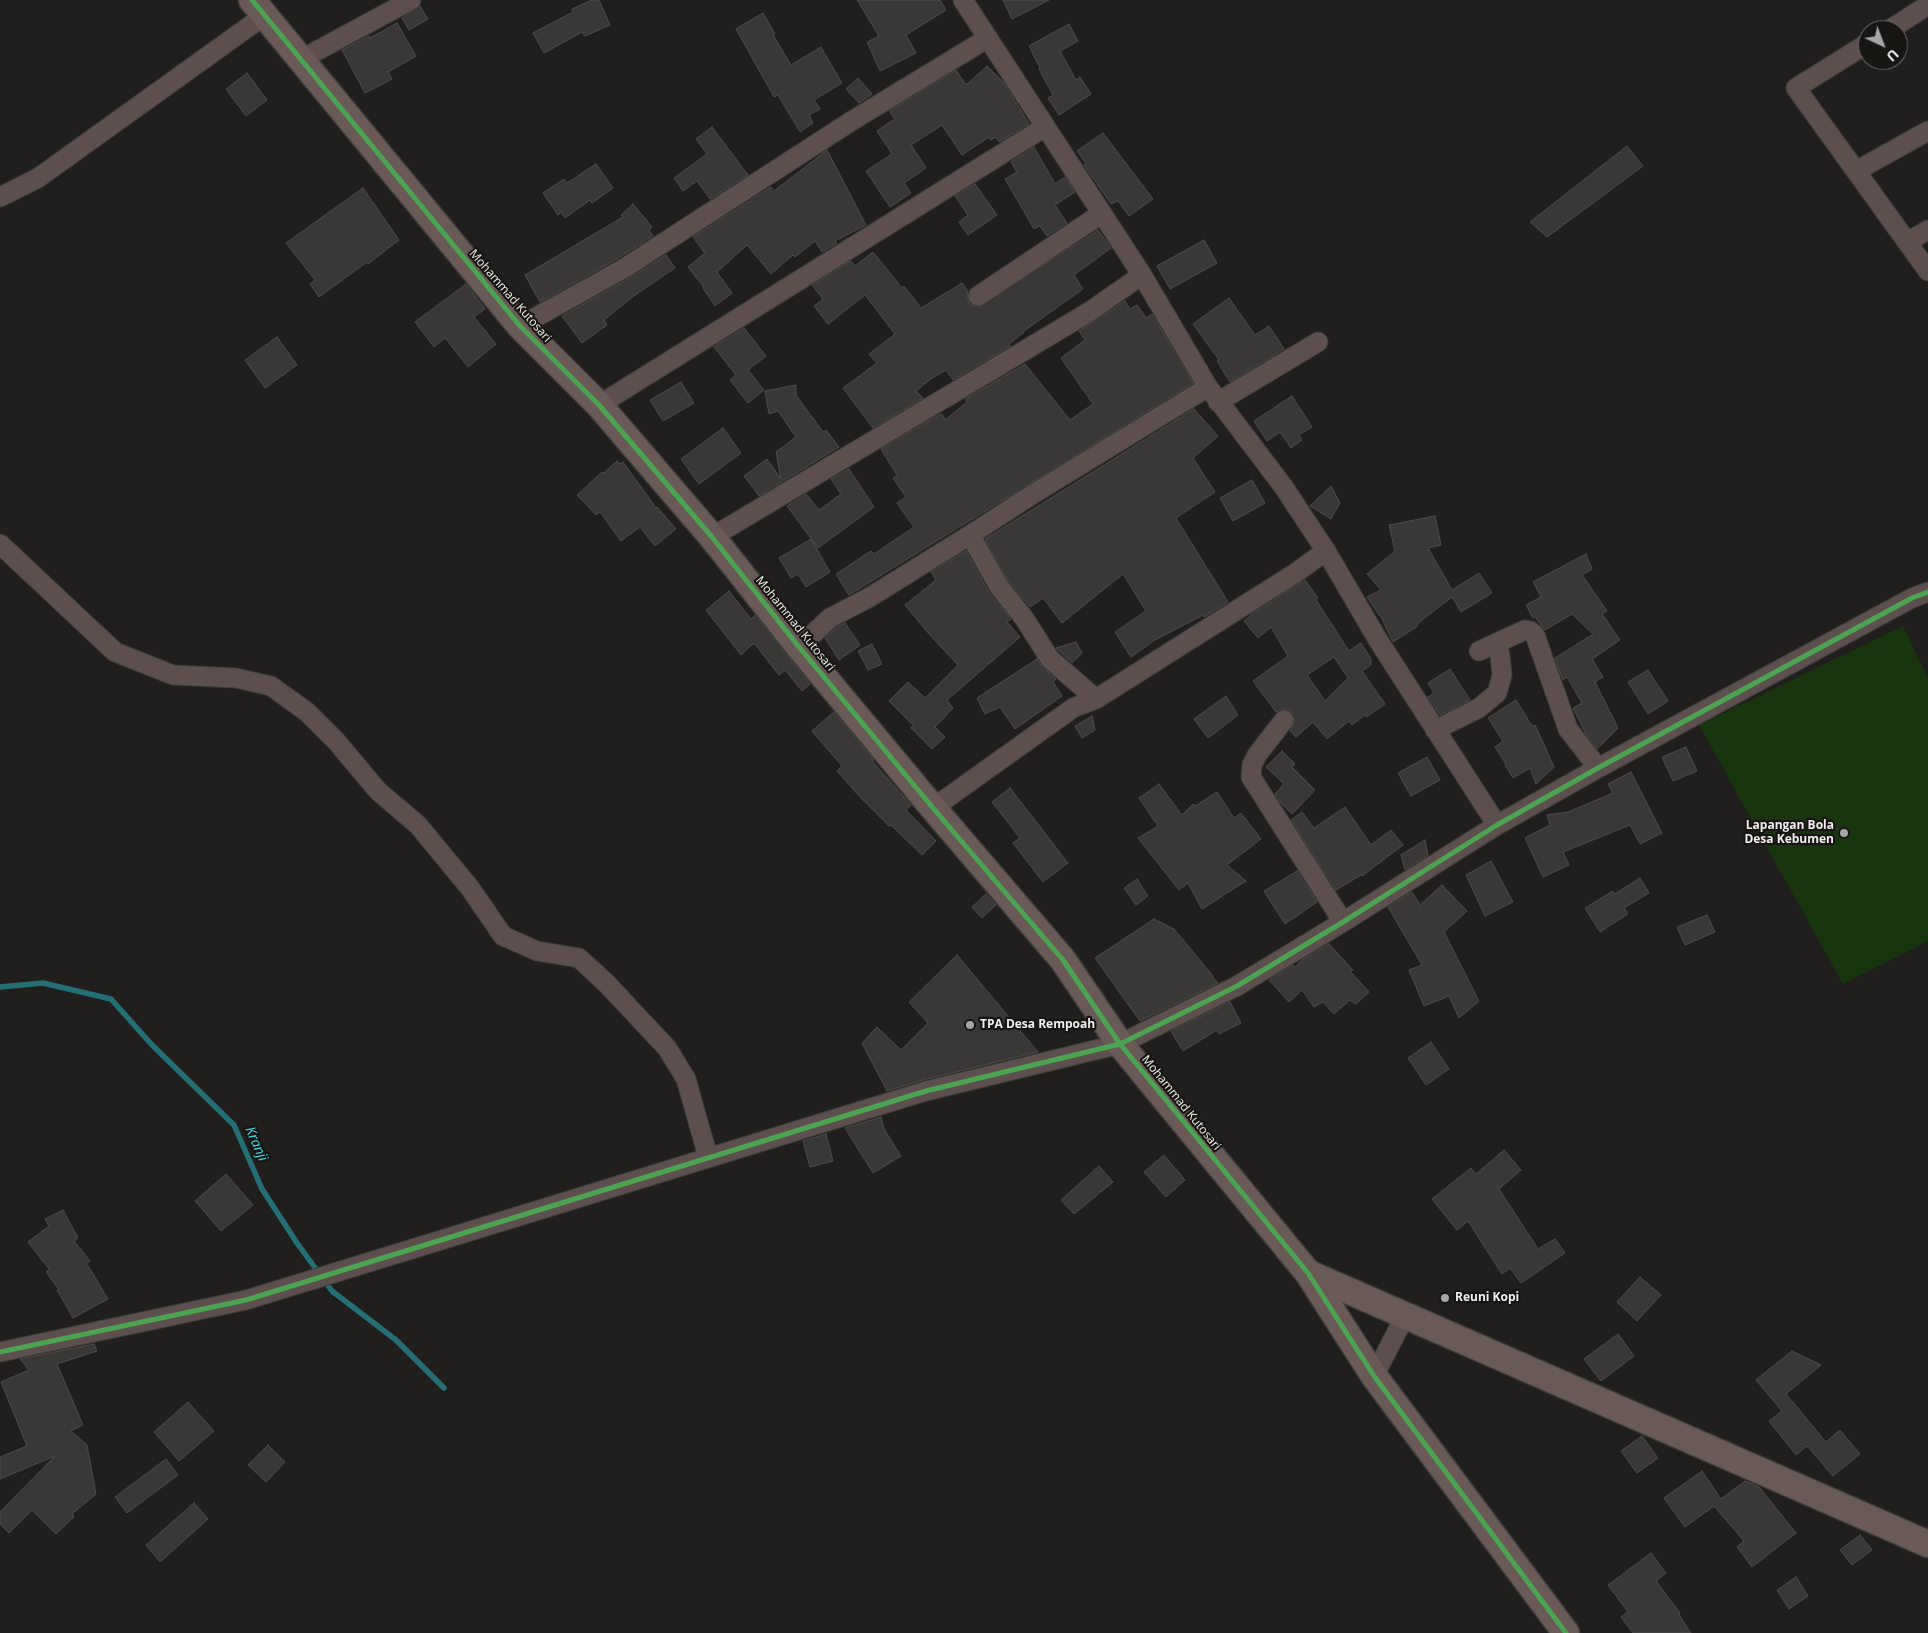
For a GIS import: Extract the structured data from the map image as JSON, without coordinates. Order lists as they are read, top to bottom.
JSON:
{
  "streets": {
    "street": ["Mohammad Kutosari"]
  },
  "water": ["Kranji"],
  "places": ["Lapangan Bola Desa Kebumen", "TPA Desa Rempoah", "Reuni Kopi"],
  "north": "bottom right"
}
